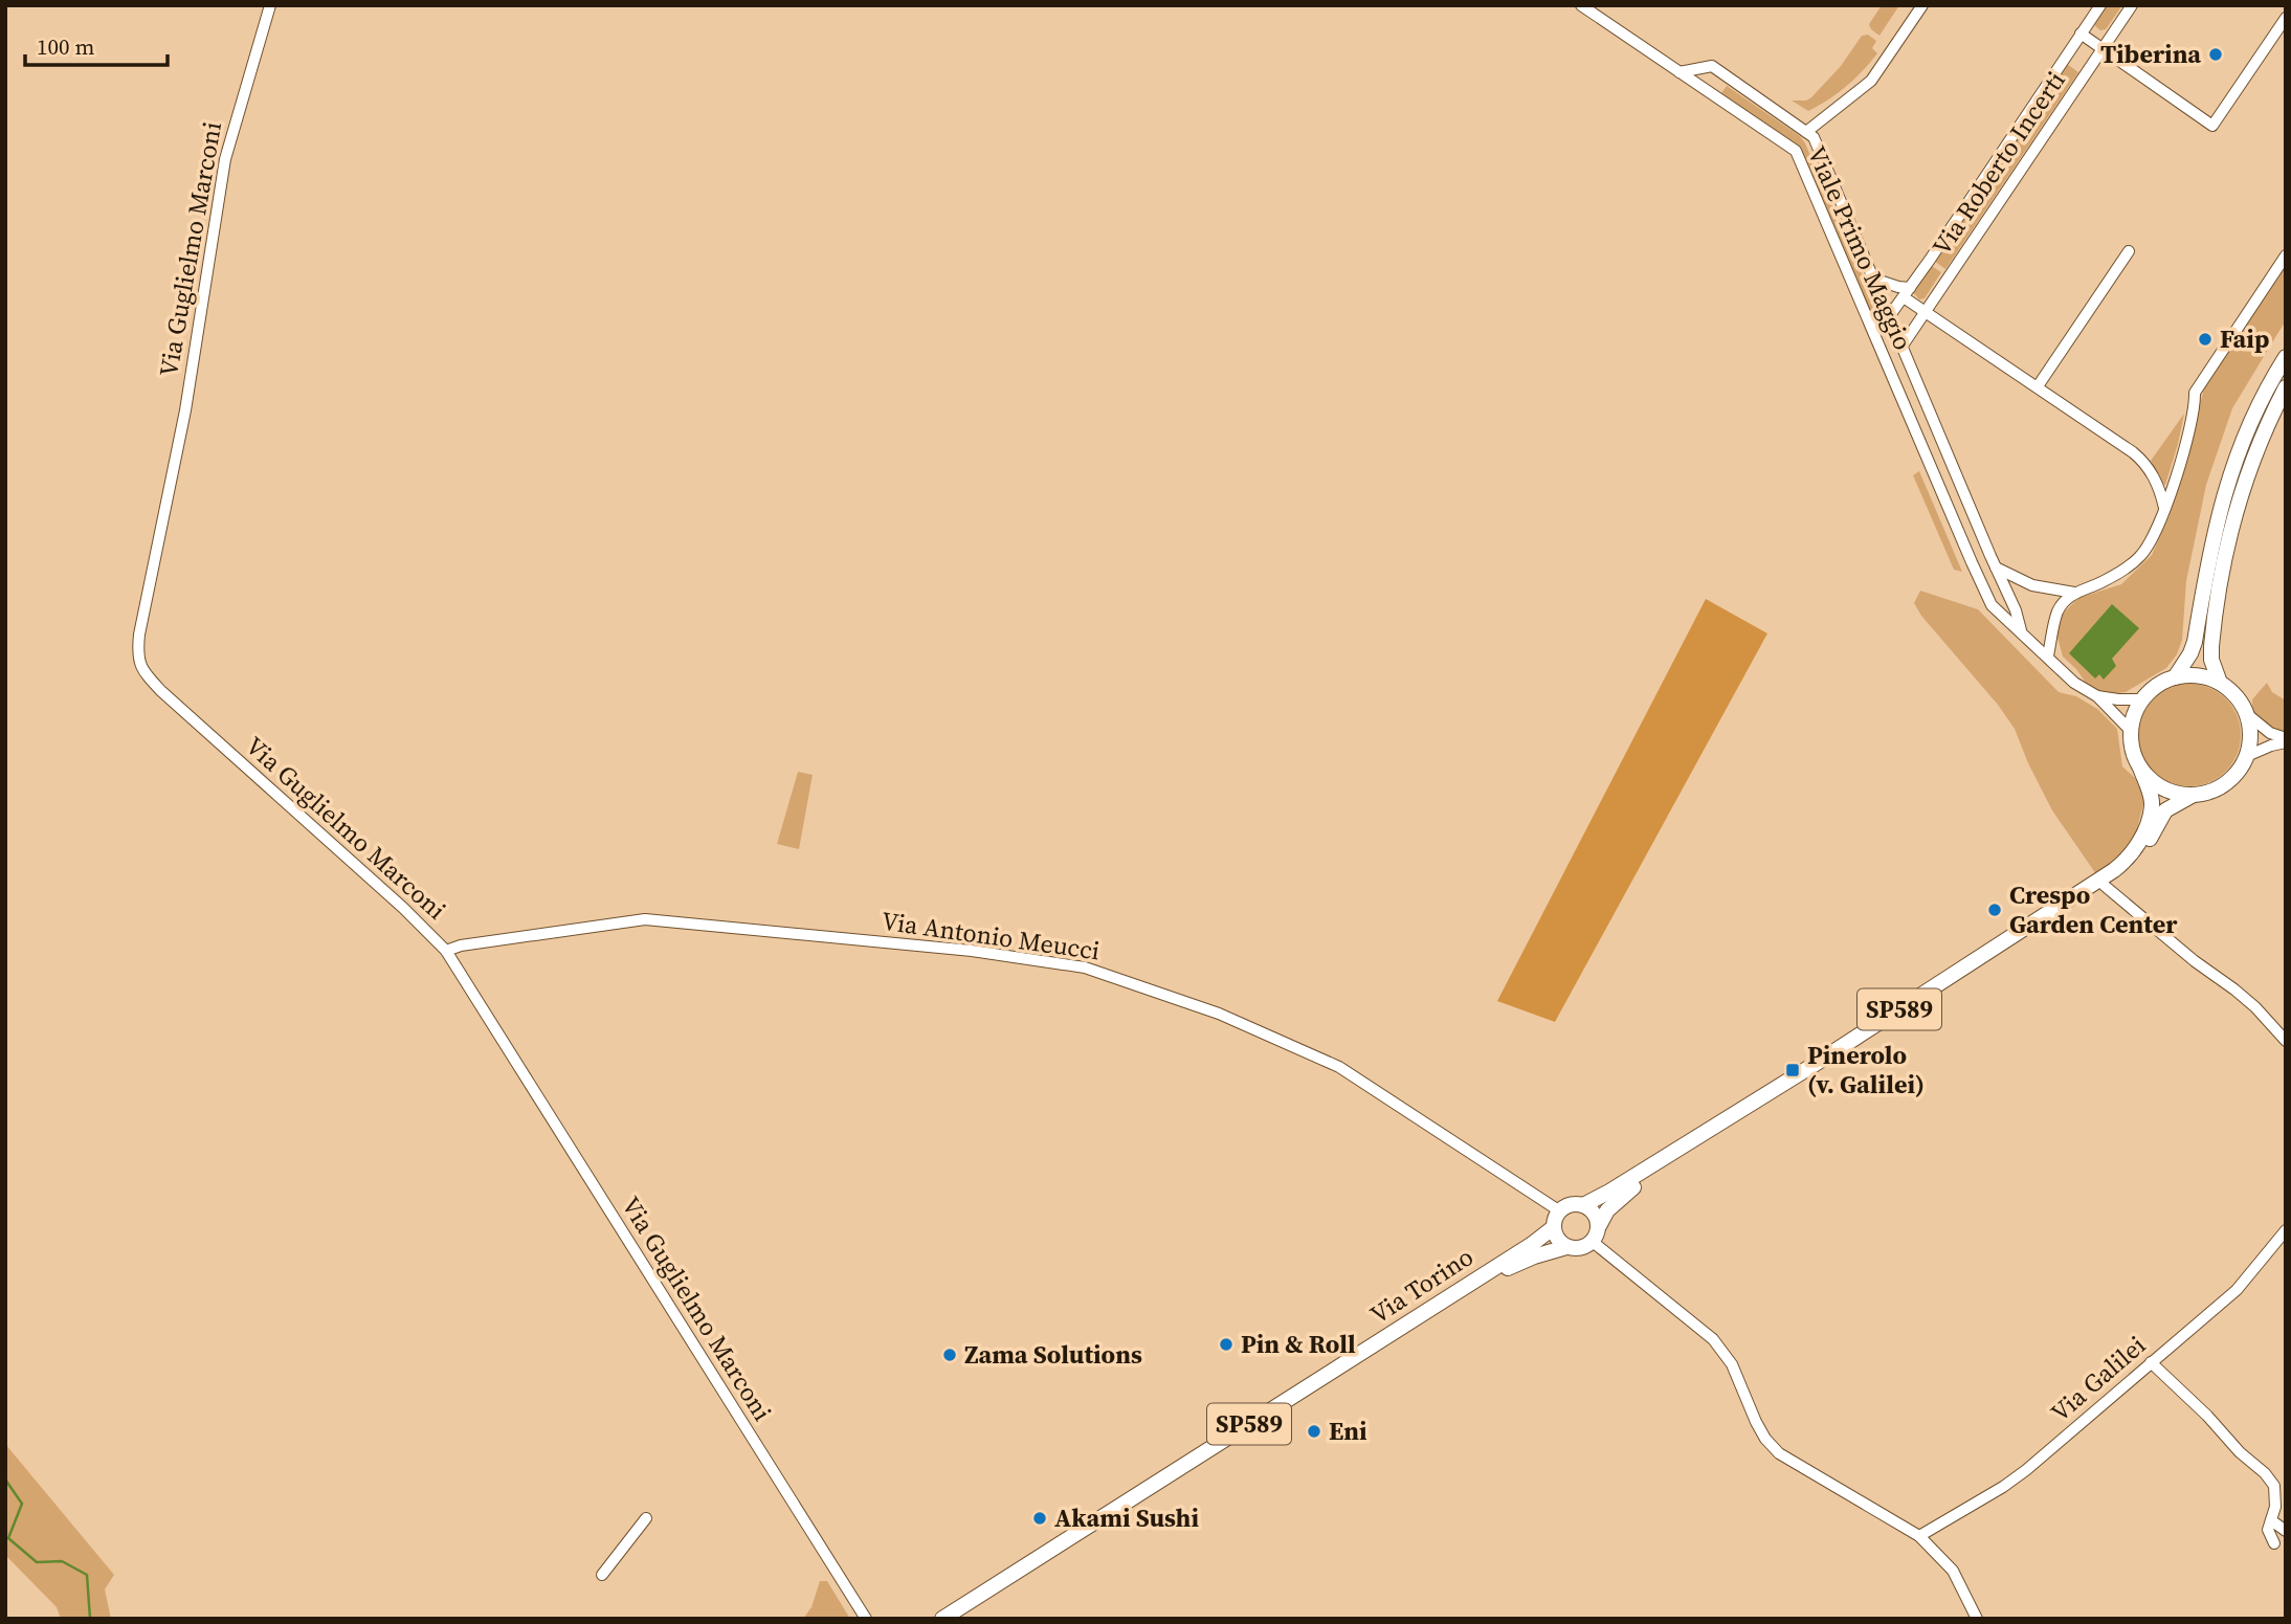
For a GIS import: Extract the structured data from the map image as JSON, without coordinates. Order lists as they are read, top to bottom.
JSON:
{
  "streets": {
    "main road": ["SP589", "Via Torino"],
    "street": [
      "Via Roberto Incerti",
      "Viale Primo Maggio",
      "Via Guglielmo Marconi",
      "Via Antonio Meucci",
      "Via Galilei"
    ]
  },
  "crossings": [
    ["Via Roberto Incerti", "Viale Primo Maggio"],
    ["Viale Primo Maggio", "SP589"],
    ["Via Guglielmo Marconi", "Via Antonio Meucci"],
    ["Via Antonio Meucci", "SP589"],
    ["Via Antonio Meucci", "Via Torino"],
    ["SP589", "Via Torino"]
  ],
  "places": {
    "other": [
      "Tiberina",
      "Faip",
      "Crespo Garden Center",
      "Pin & Roll",
      "Zama Solutions",
      "Eni",
      "Akami Sushi"
    ],
    "transit": ["Pinerolo (v. Galilei)"]
  },
  "scale_bar": "100 m"
}
